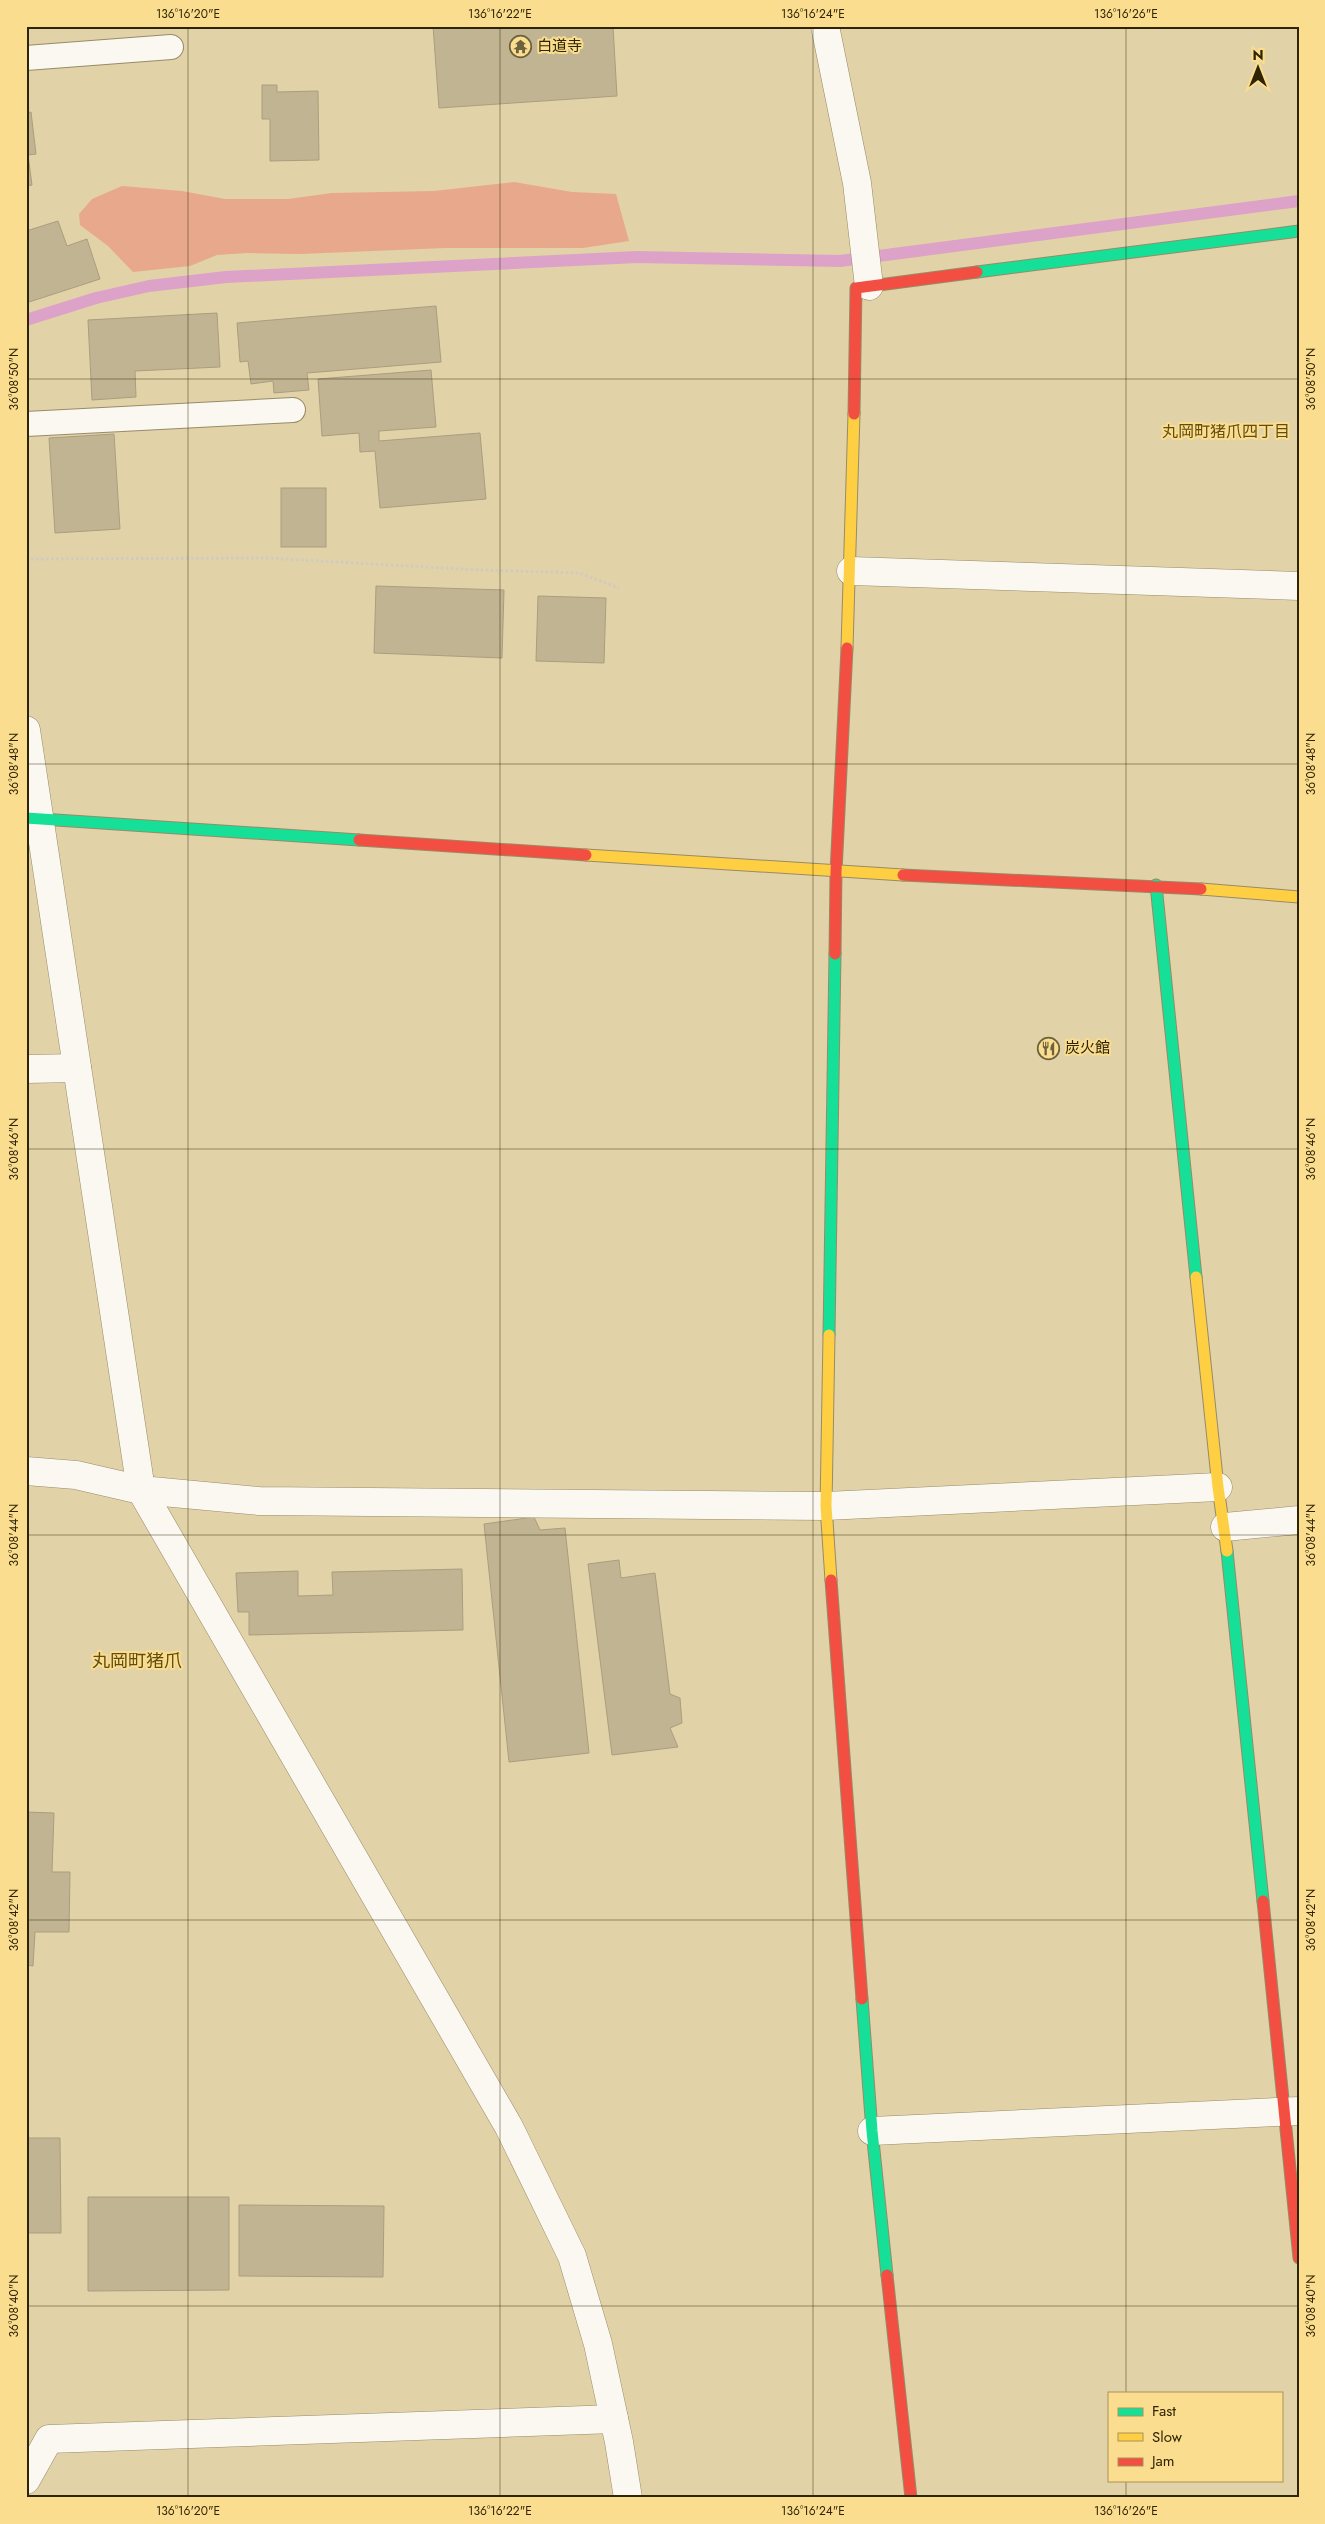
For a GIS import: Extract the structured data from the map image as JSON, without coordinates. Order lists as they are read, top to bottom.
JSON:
{
  "districts": ["丸岡町猪爪四丁目", "丸岡町猪爪"],
  "places": {
    "temple": ["白道寺"],
    "restaurant": ["炭火館"]
  },
  "legend": ["Fast", "Slow", "Jam"],
  "north": "top",
  "coordinates": [
    "136°16'20\"E",
    "136°16'22\"E",
    "136°16'24\"E",
    "136°16'26\"E",
    "36°08'50\"N",
    "36°08'48\"N",
    "36°08'46\"N",
    "36°08'44\"N",
    "36°08'42\"N",
    "36°08'40\"N"
  ]
}
